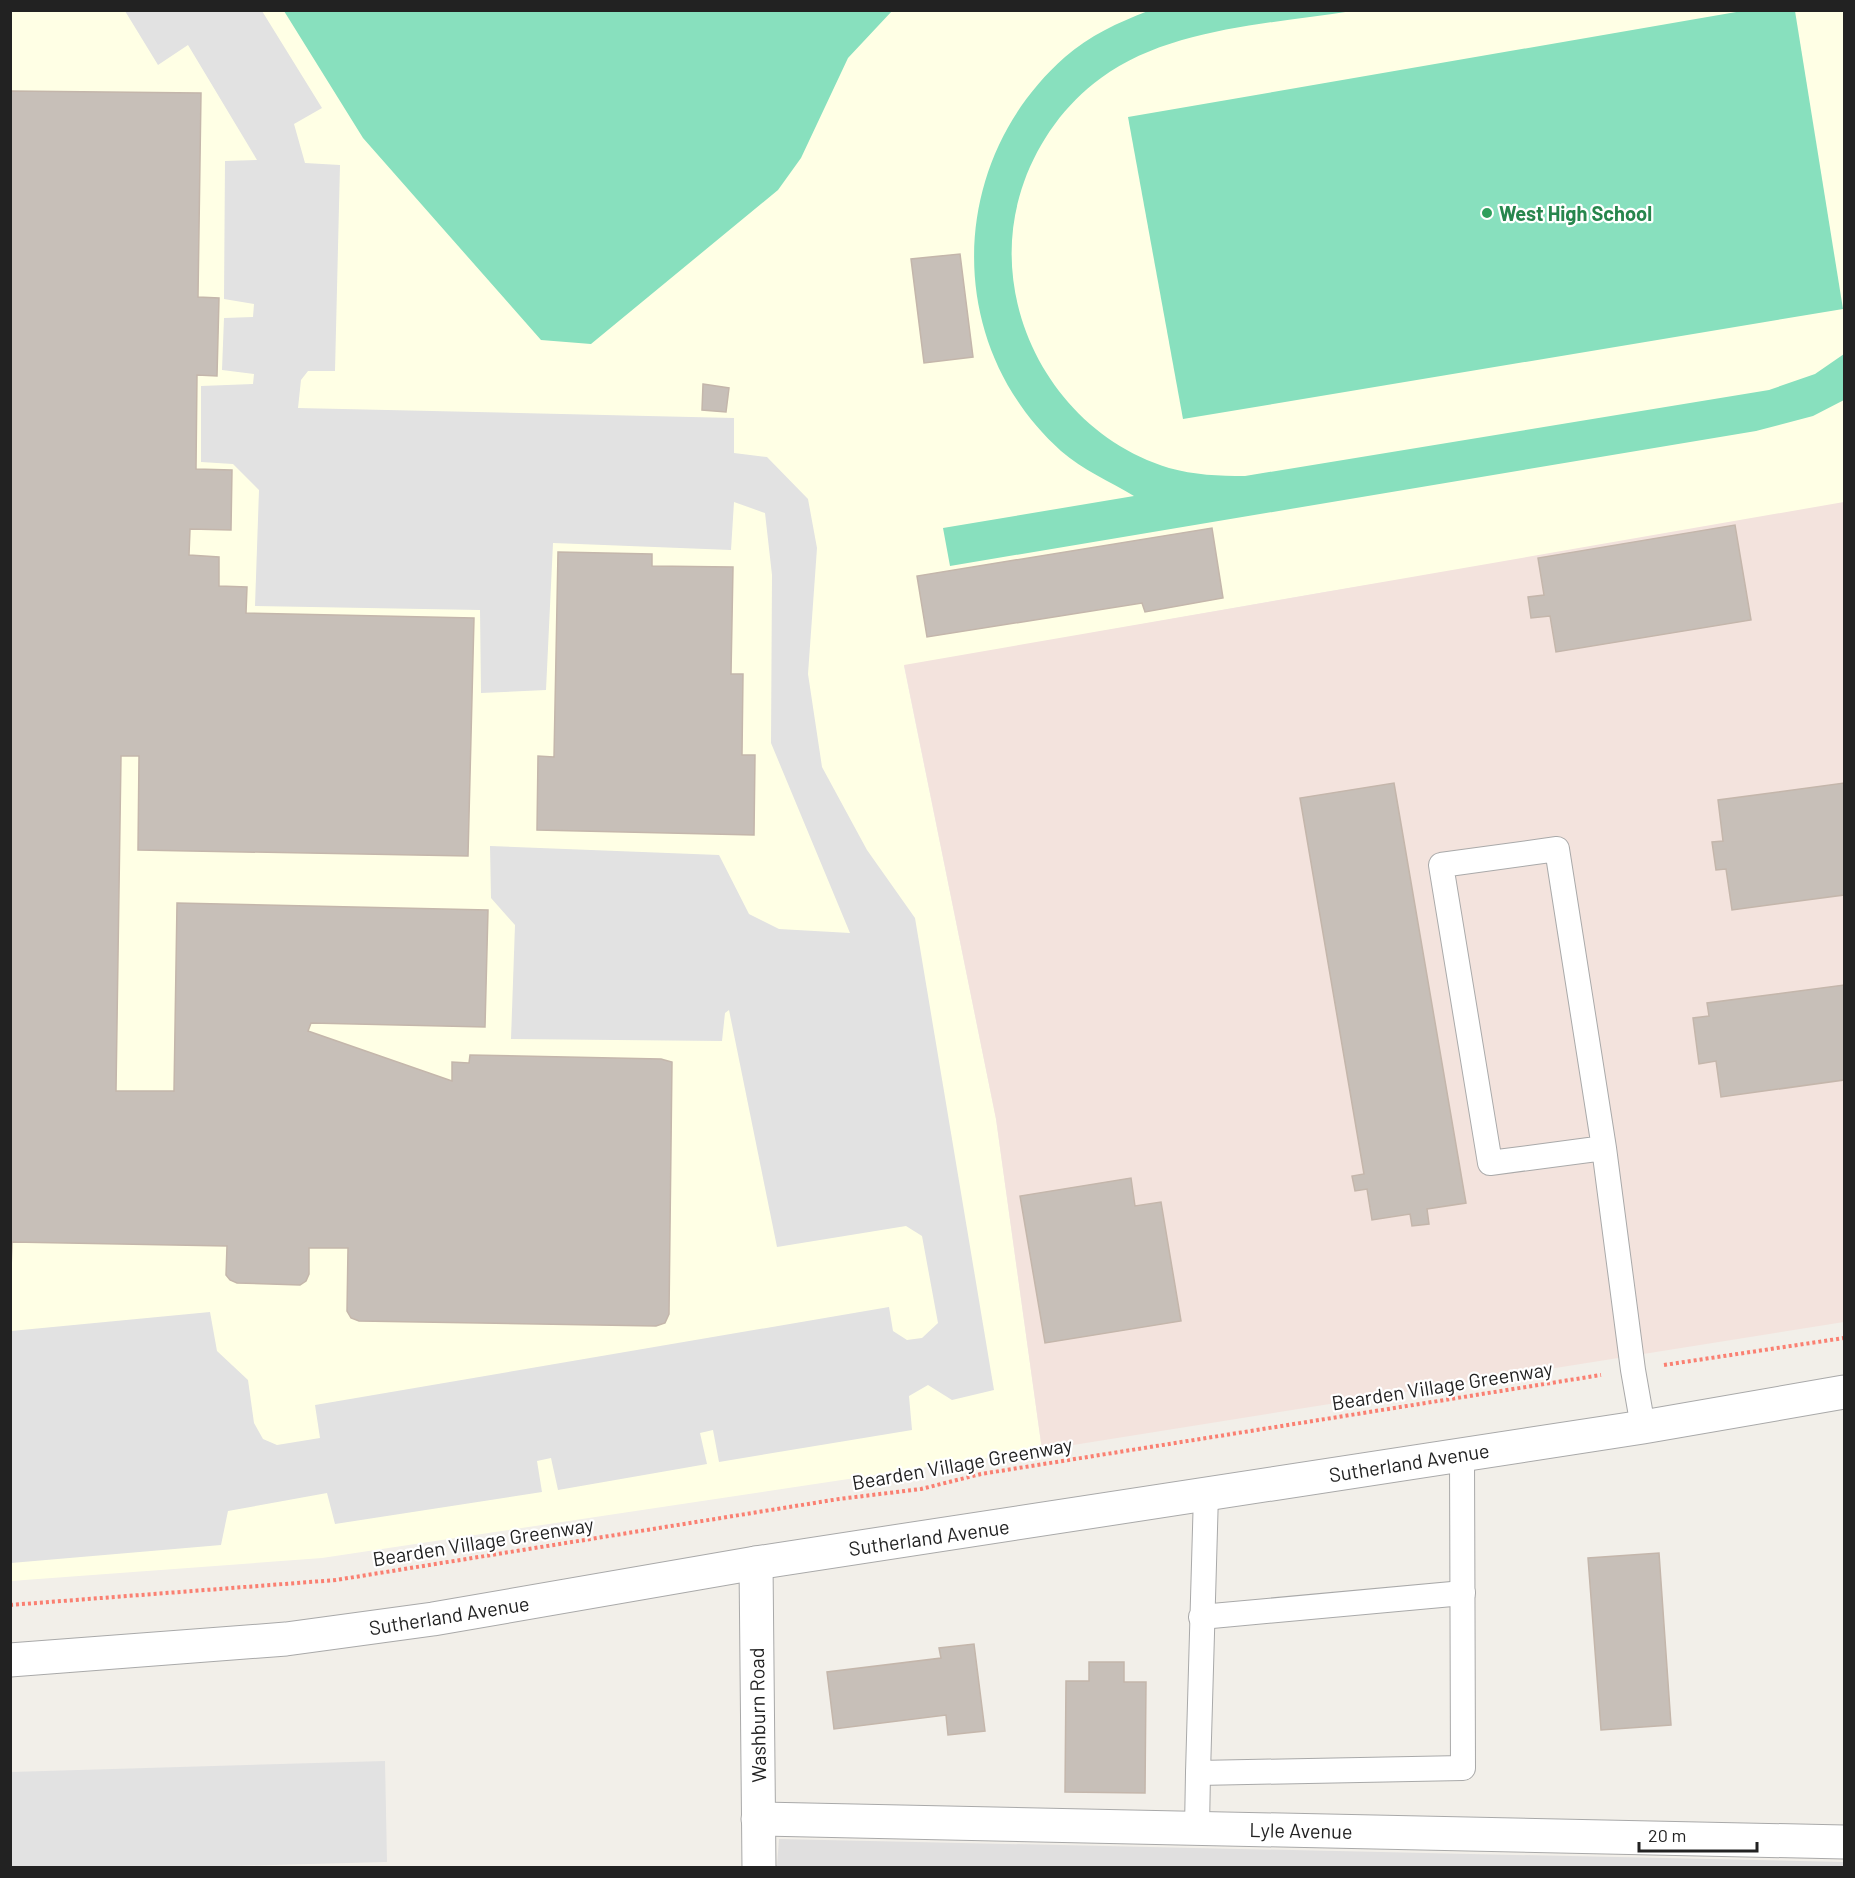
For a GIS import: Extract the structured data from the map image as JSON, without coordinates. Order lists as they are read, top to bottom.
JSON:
{
  "streets": {
    "street": ["Sutherland Avenue", "Washburn Road", "Lyle Avenue"],
    "path": ["Bearden Village Greenway"]
  },
  "crossings": [
    ["Sutherland Avenue", "Washburn Road"],
    ["Washburn Road", "Lyle Avenue"]
  ],
  "places": ["West High School"],
  "scale_bar": "20 m"
}
